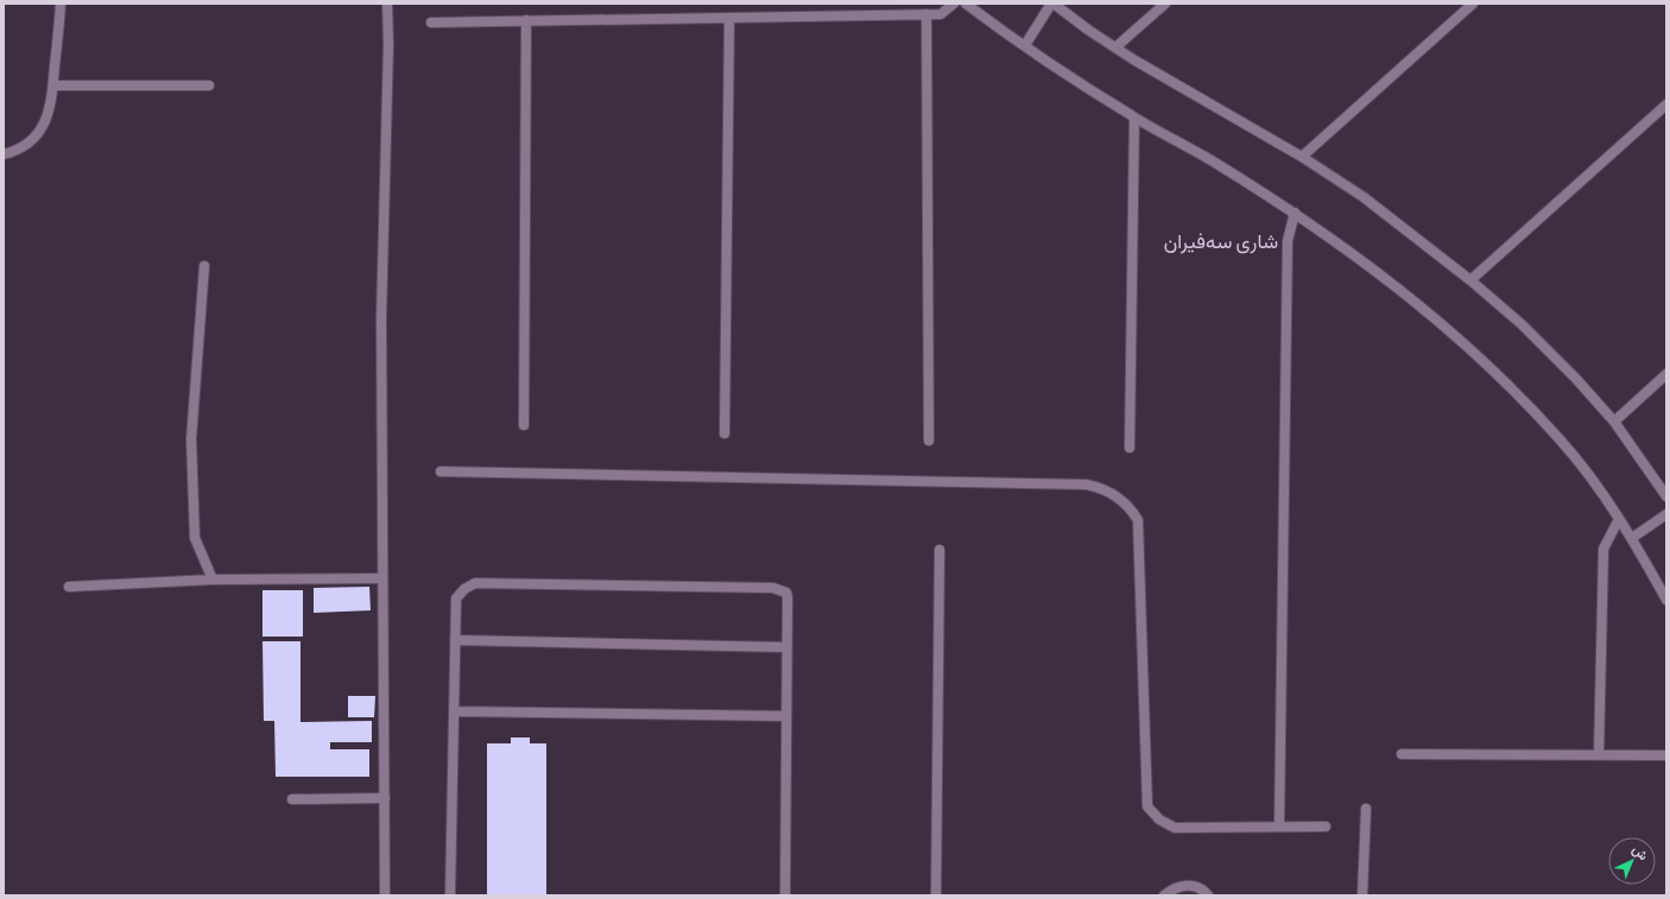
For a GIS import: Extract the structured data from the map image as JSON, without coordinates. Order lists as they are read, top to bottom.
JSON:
{
  "districts": ["شاری سەفیران"],
  "north": "top right"
}
